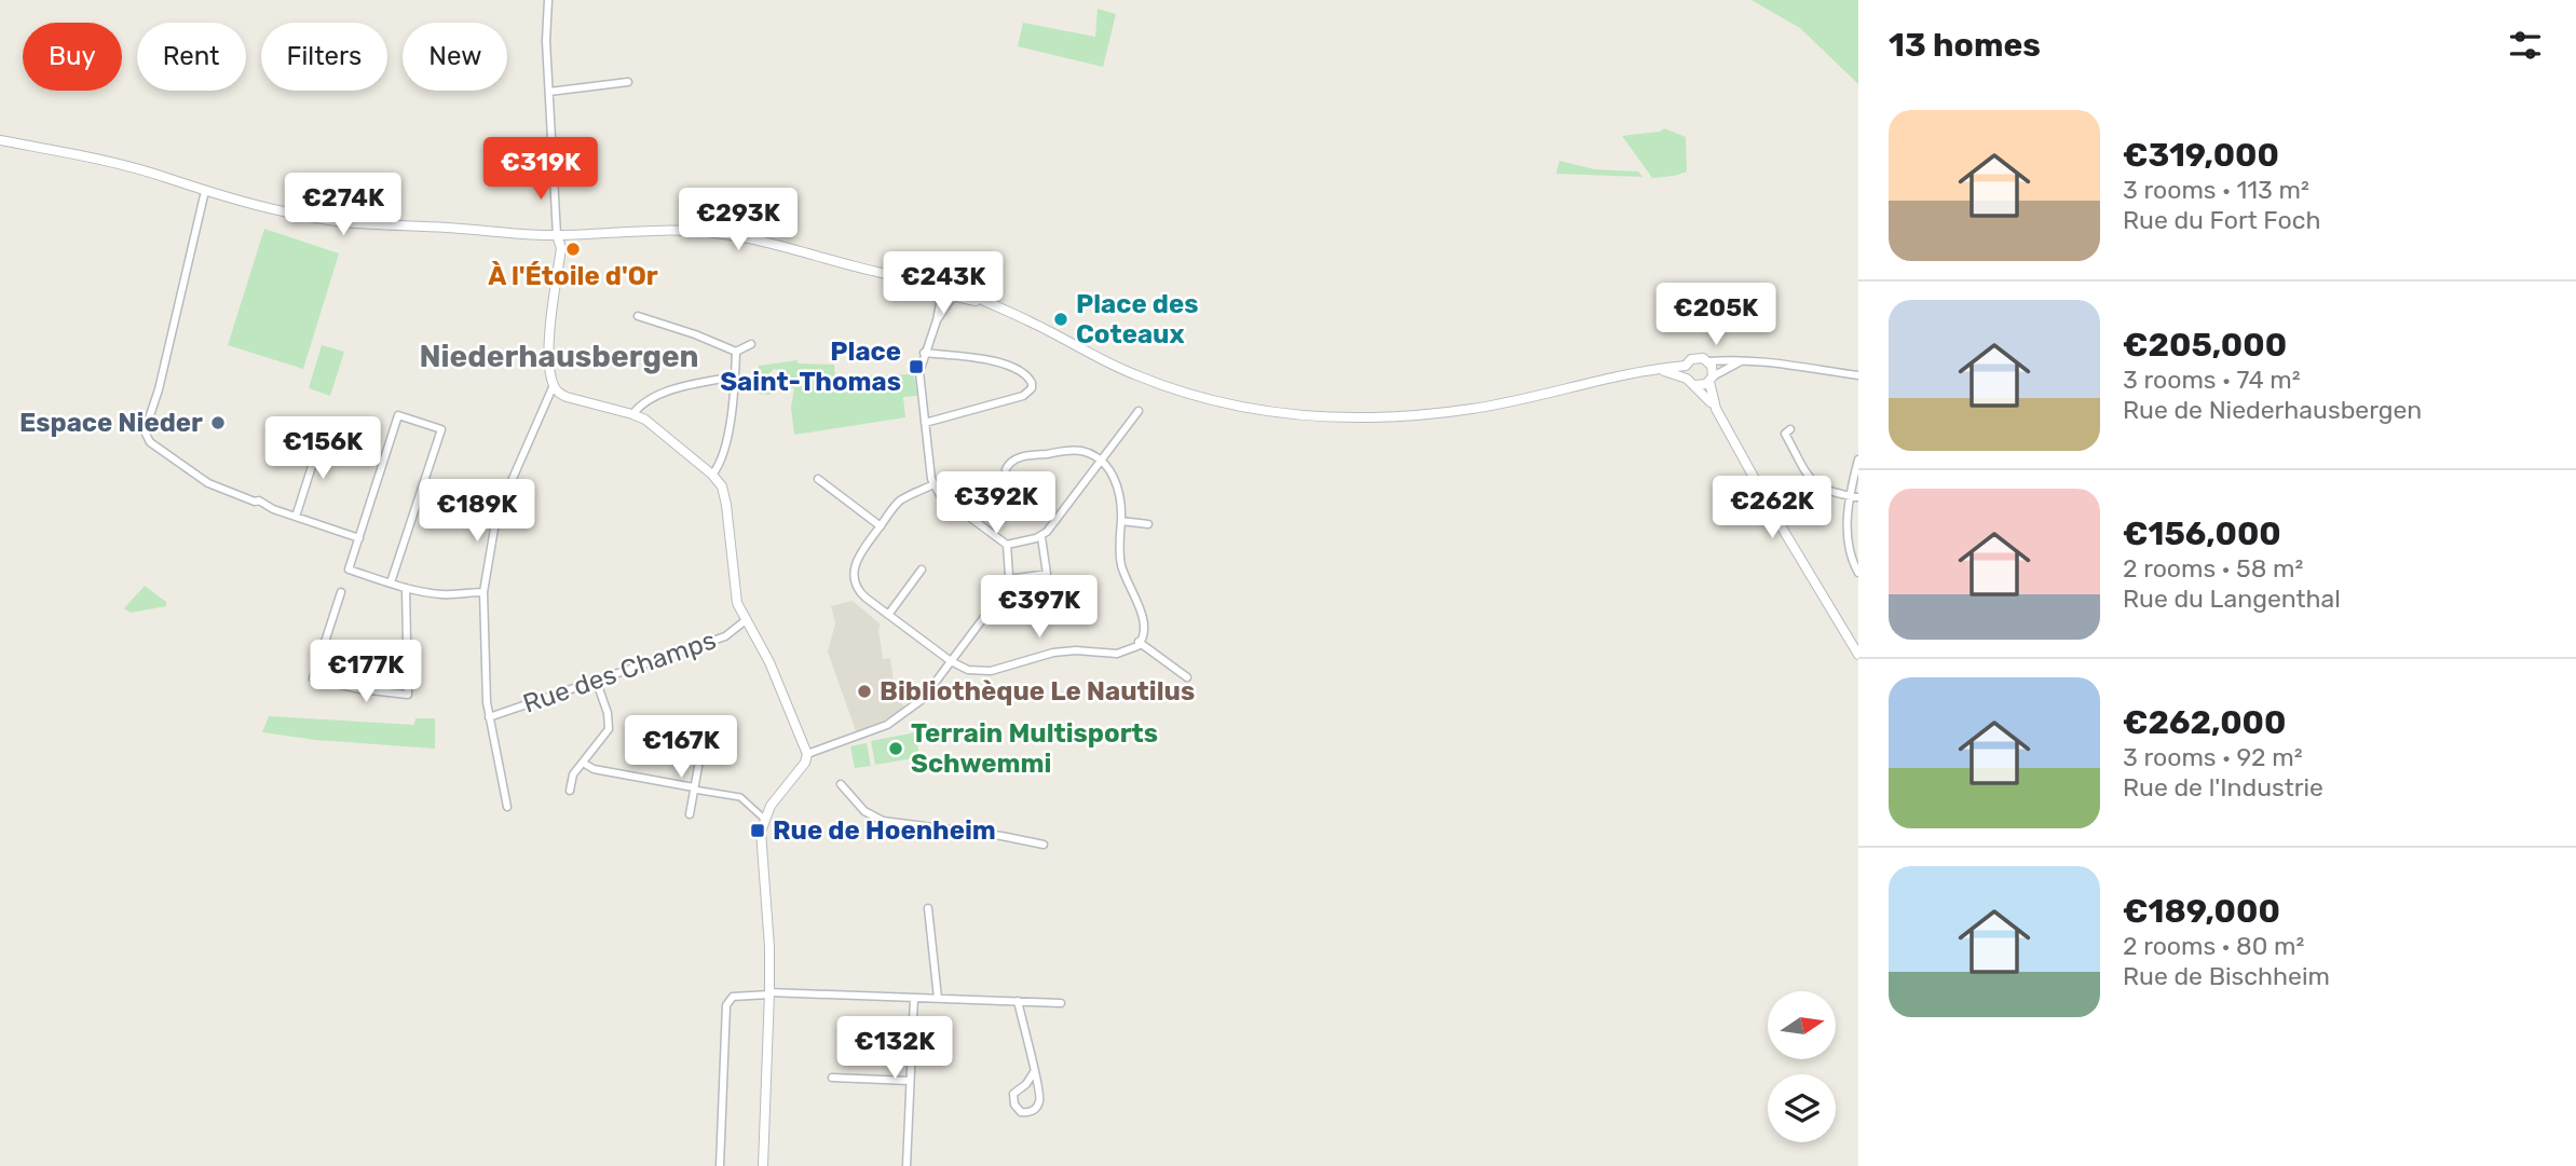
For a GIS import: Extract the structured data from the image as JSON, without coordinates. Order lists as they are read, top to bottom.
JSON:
{
  "streets": {
    "street": ["Rue des Champs"]
  },
  "districts": ["Niederhausbergen"],
  "places": {
    "other": [
      "À l'Étoile d'Or",
      "Place des Coteaux",
      "Espace Nieder",
      "Bibliothèque Le Nautilus",
      "Terrain Multisports Schwemmi"
    ],
    "transit": ["Place Saint-Thomas", "Rue de Hoenheim"]
  },
  "north": "right",
  "page": {
    "heading": "13 homes",
    "chip": [
      "Buy",
      "Rent",
      "Filters",
      "New"
    ],
    "list": [
      {
        "name": "€319,000",
        "note": "3 rooms · 113 m² · Rue du Fort Foch"
      },
      {
        "name": "€205,000",
        "note": "3 rooms · 74 m² · Rue de Niederhausbergen"
      },
      {
        "name": "€156,000",
        "note": "2 rooms · 58 m² · Rue du Langenthal"
      },
      {
        "name": "€262,000",
        "note": "3 rooms · 92 m² · Rue de l'Industrie"
      },
      {
        "name": "€189,000",
        "note": "2 rooms · 80 m² · Rue de Bischheim"
      }
    ],
    "price": [
      "€319K",
      "€274K",
      "€293K",
      "€243K",
      "€205K",
      "€156K",
      "€392K",
      "€262K",
      "€189K",
      "€397K",
      "€177K",
      "€167K",
      "€132K"
    ]
  }
}
